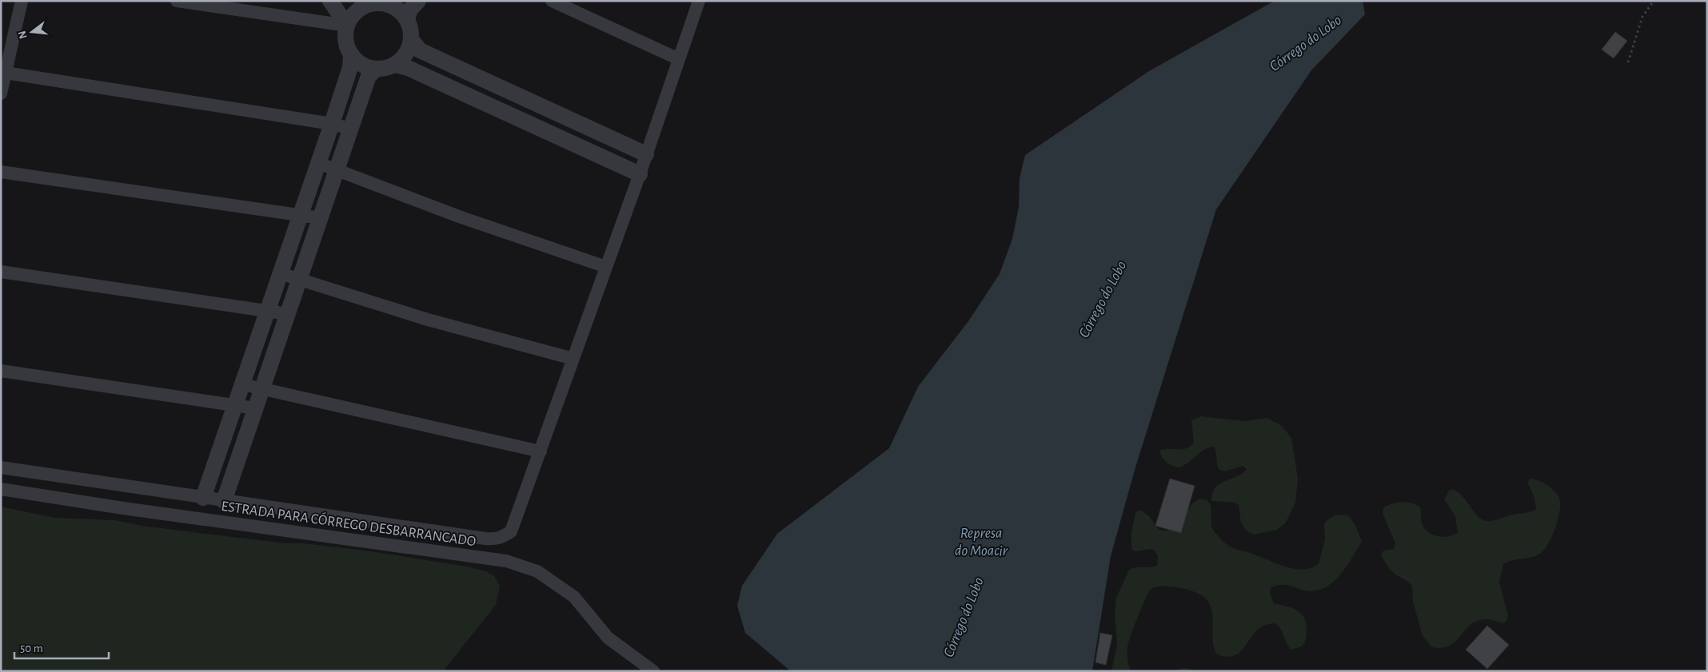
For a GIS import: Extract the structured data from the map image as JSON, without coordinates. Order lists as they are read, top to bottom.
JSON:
{
  "streets": {
    "street": ["ESTRADA PARA CÓRREGO DESBARRANCADO"]
  },
  "water": ["Córrego do Lobo", "Represa do Moacir"],
  "scale_bar": "50 m",
  "north": "left"
}
